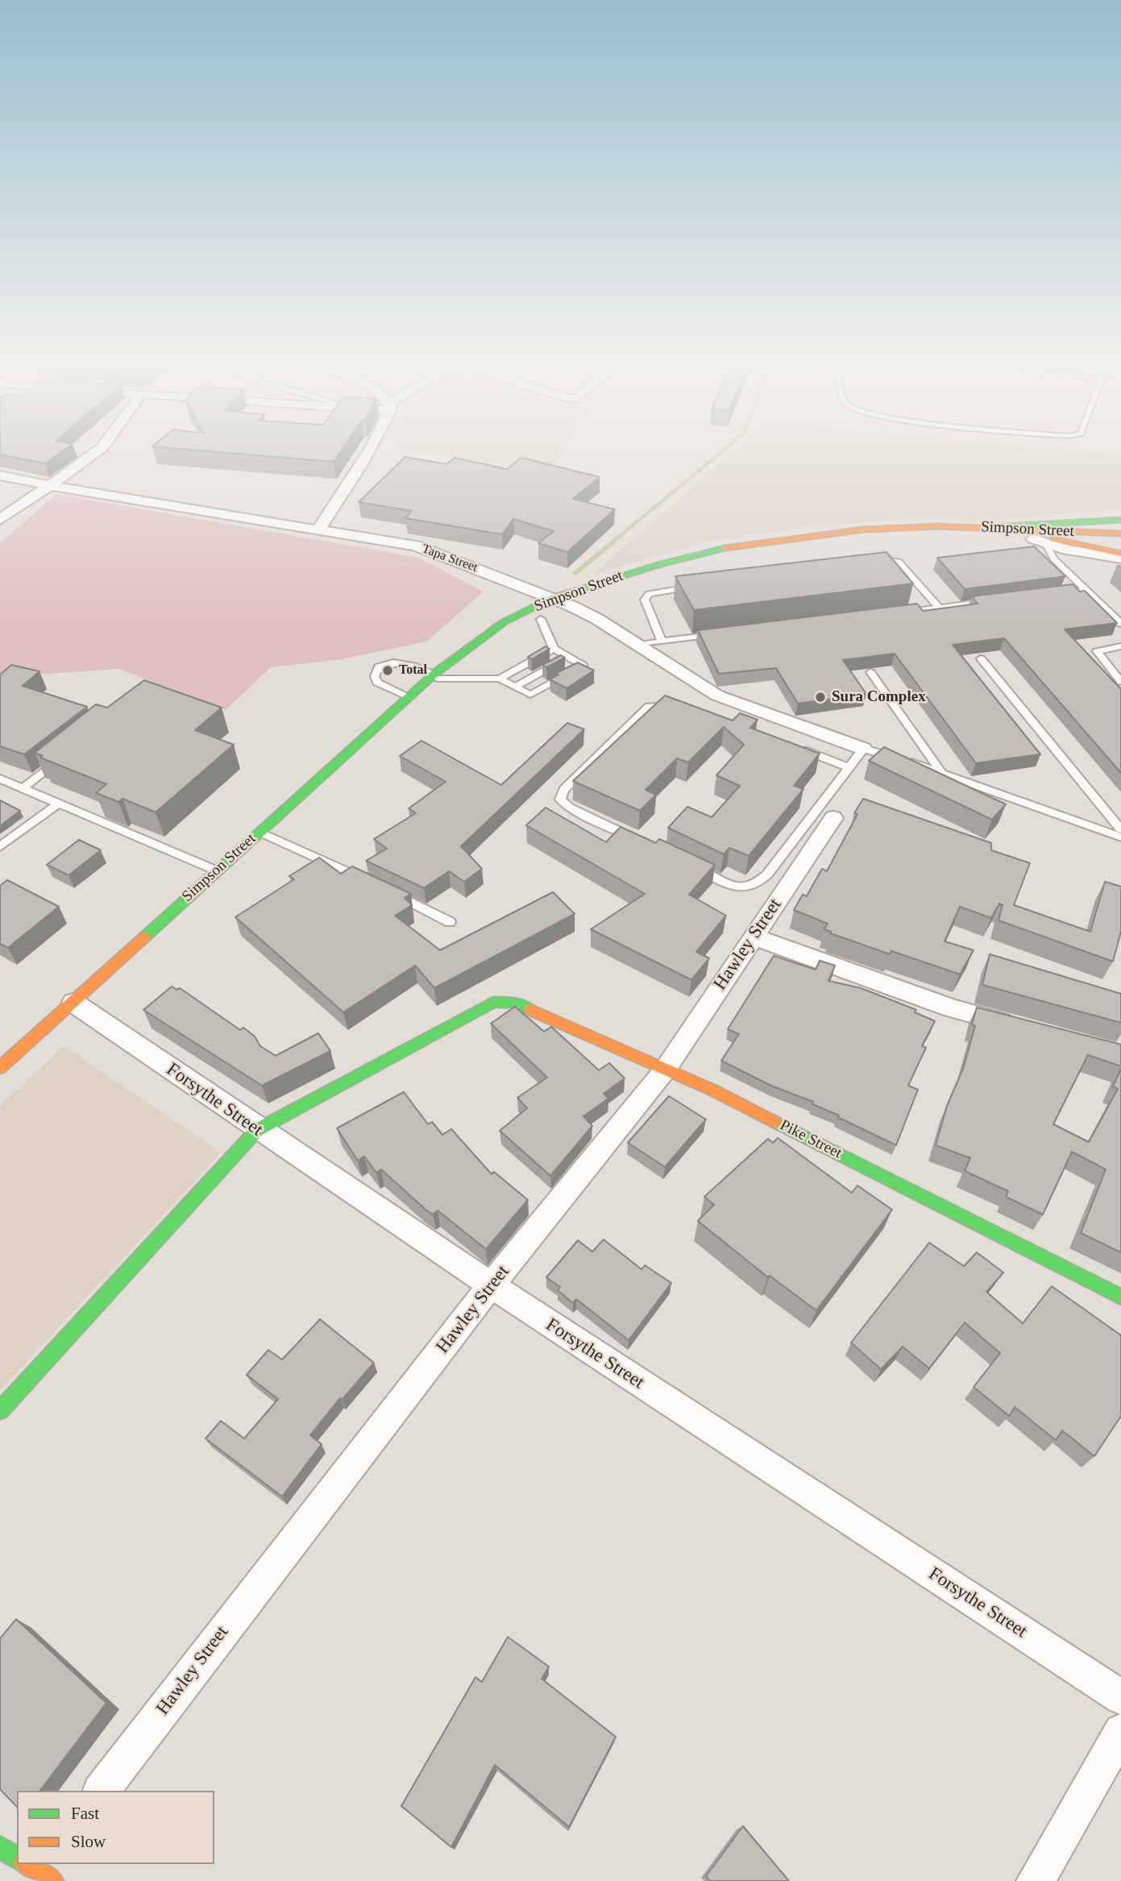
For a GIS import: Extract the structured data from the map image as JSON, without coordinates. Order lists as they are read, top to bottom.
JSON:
{
  "streets": {
    "main road": ["Simpson Street", "Pike Street"],
    "street": ["Tapa Street", "Hawley Street", "Forsythe Street"]
  },
  "crossings": [
    ["Simpson Street", "Tapa Street"],
    ["Simpson Street", "Forsythe Street"],
    ["Hawley Street", "Forsythe Street"],
    ["Hawley Street", "Pike Street"],
    ["Forsythe Street", "Pike Street"]
  ],
  "places": ["Total", "Sura Complex"],
  "legend": ["Fast", "Slow"]
}
